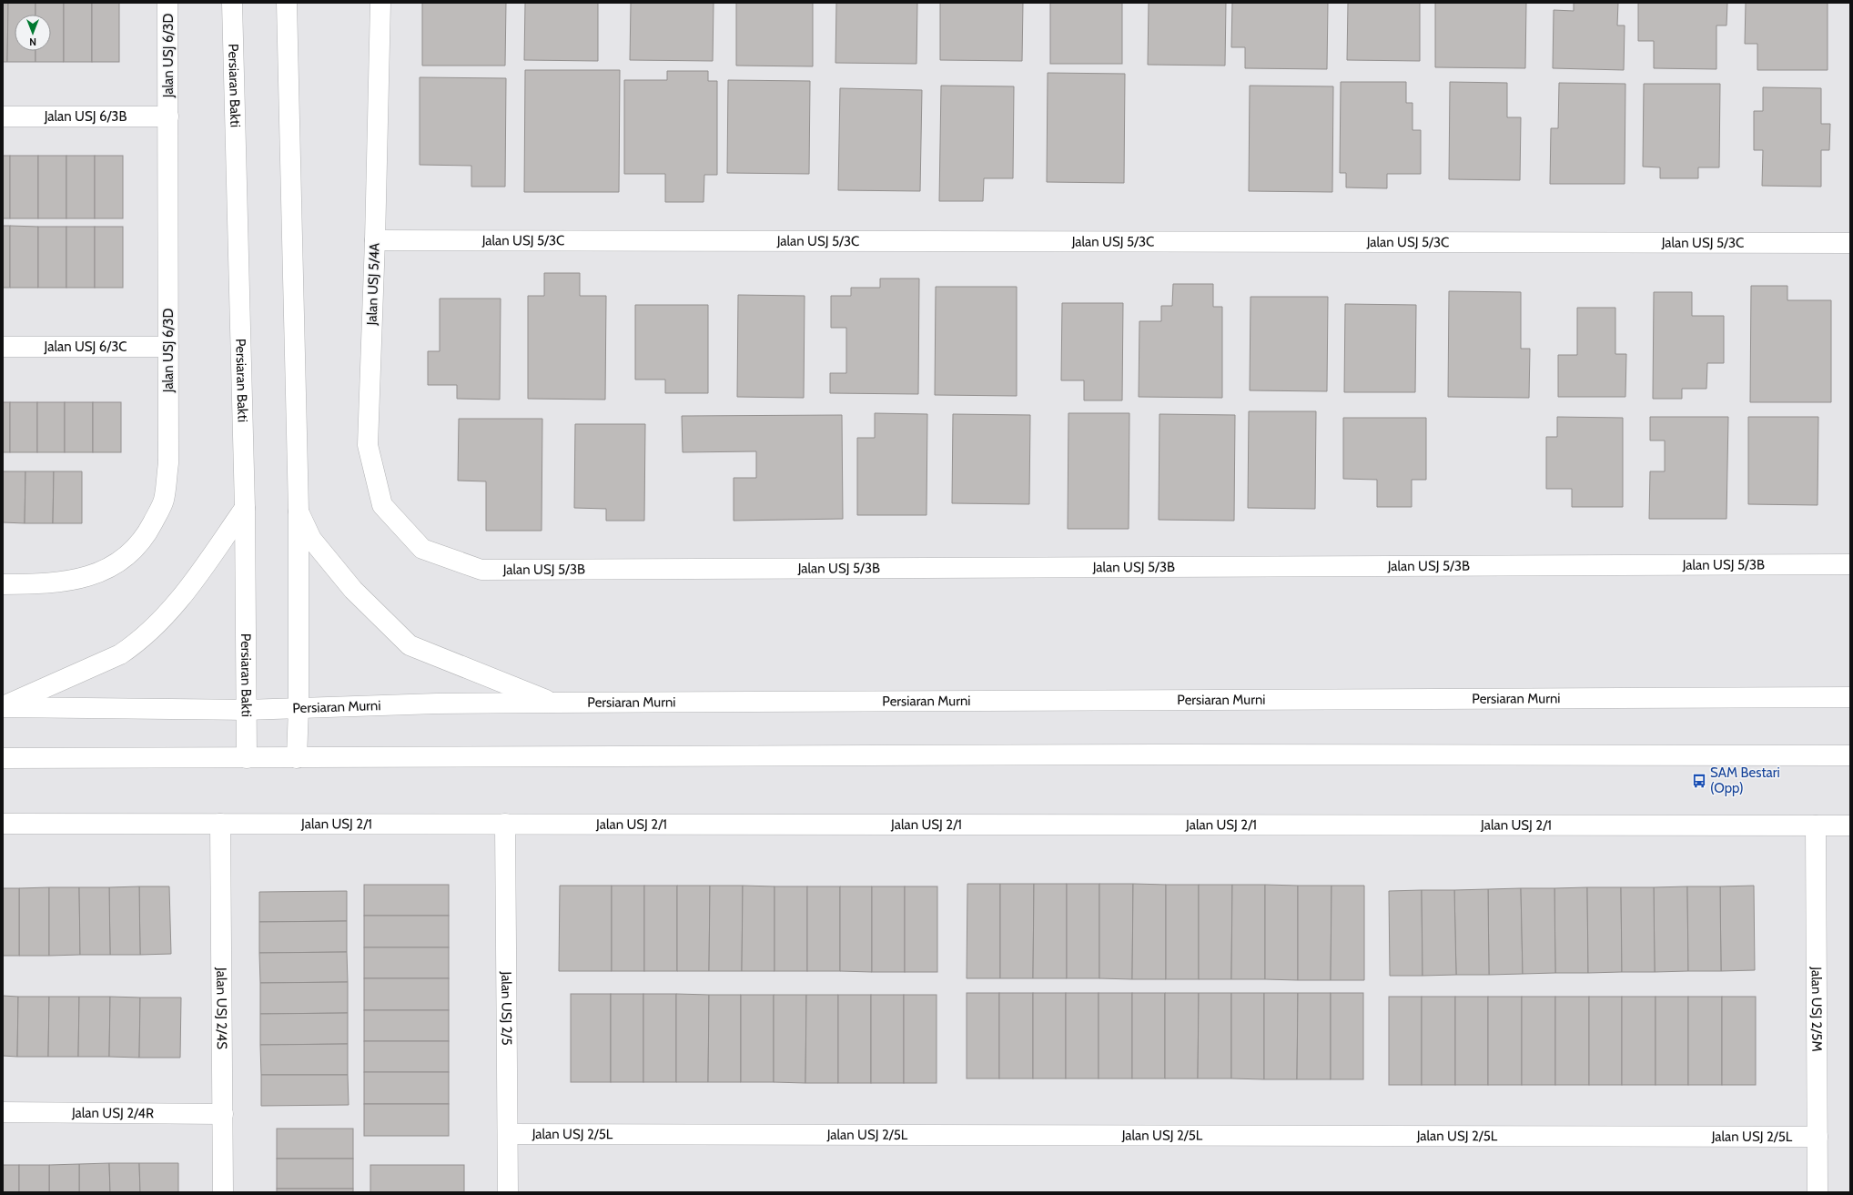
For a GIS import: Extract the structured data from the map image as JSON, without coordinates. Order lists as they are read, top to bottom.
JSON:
{
  "streets": {
    "street": [
      "Jalan USJ 6/3D",
      "Persiaran Bakti",
      "Jalan USJ 6/3B",
      "Jalan USJ 5/3C",
      "Jalan USJ 5/4A",
      "Jalan USJ 6/3C",
      "Jalan USJ 5/3B",
      "Persiaran Murni",
      "Jalan USJ 2/1",
      "Jalan USJ 2/4S",
      "Jalan USJ 2/5",
      "Jalan USJ 2/5M",
      "Jalan USJ 2/4R",
      "Jalan USJ 2/5L"
    ]
  },
  "crossings": [
    ["Jalan USJ 6/3D", "Jalan USJ 6/3B"],
    ["Jalan USJ 6/3D", "Jalan USJ 6/3C"],
    ["Persiaran Bakti", "Persiaran Murni"],
    ["Jalan USJ 5/3C", "Jalan USJ 5/4A"],
    ["Jalan USJ 5/4A", "Jalan USJ 5/3B"],
    ["Jalan USJ 2/1", "Jalan USJ 2/4S"],
    ["Jalan USJ 2/1", "Jalan USJ 2/5"],
    ["Jalan USJ 2/1", "Jalan USJ 2/5M"],
    ["Jalan USJ 2/4S", "Jalan USJ 2/4R"],
    ["Jalan USJ 2/5", "Jalan USJ 2/5L"],
    ["Jalan USJ 2/5M", "Jalan USJ 2/5L"]
  ],
  "places": {
    "bus stop": ["SAM Bestari (Opp)"]
  },
  "north": "bottom"
}
